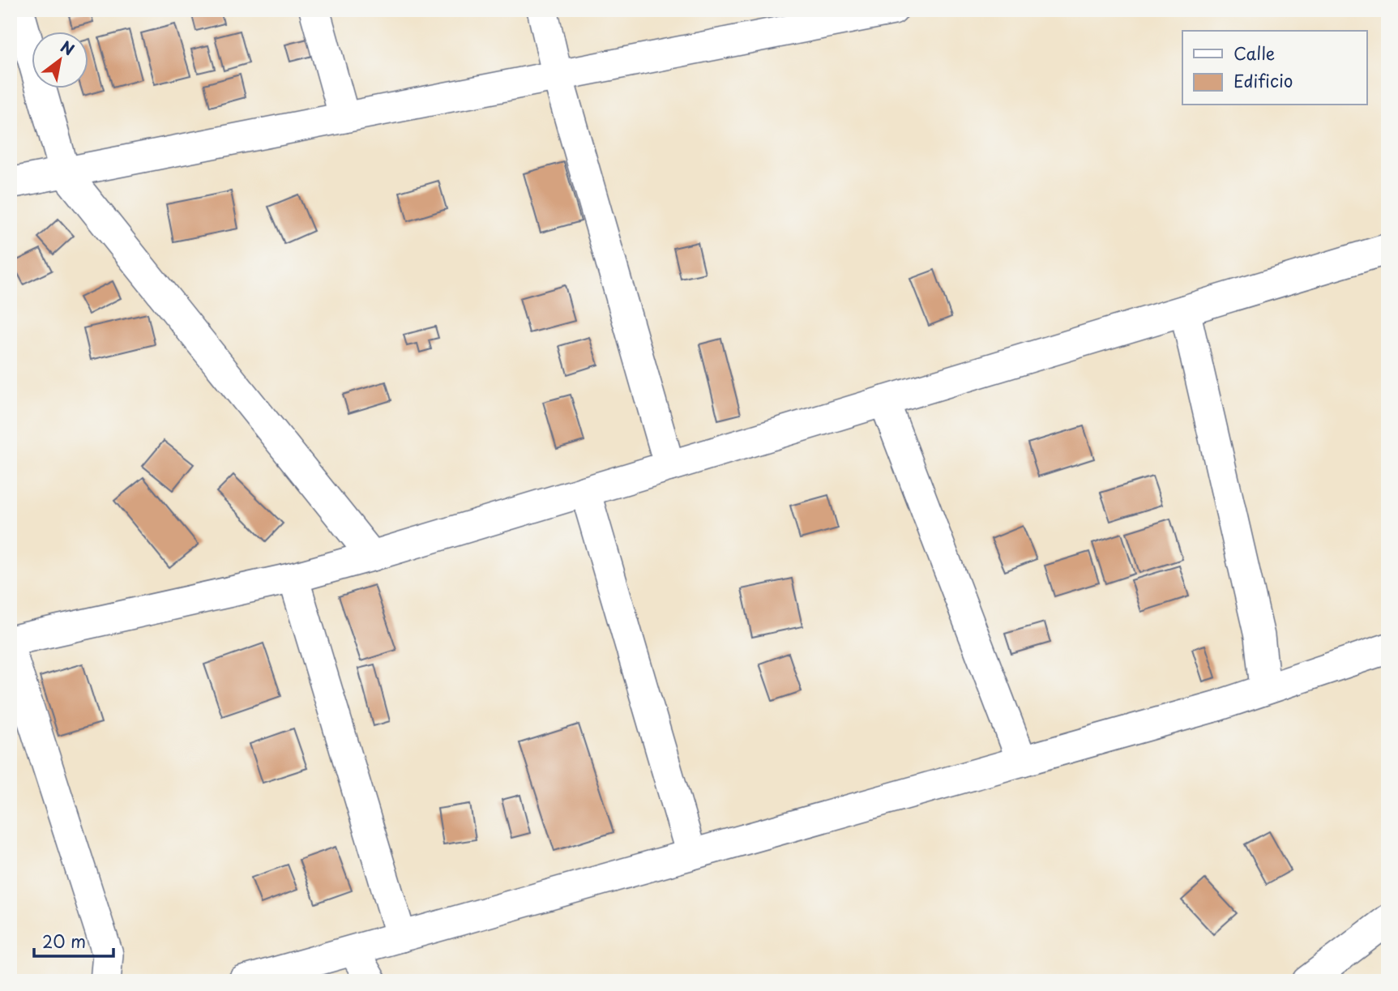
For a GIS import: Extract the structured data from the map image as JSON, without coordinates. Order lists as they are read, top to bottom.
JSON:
{
  "legend": ["Calle", "Edificio"],
  "scale_bar": "20 m",
  "north": "top right"
}
